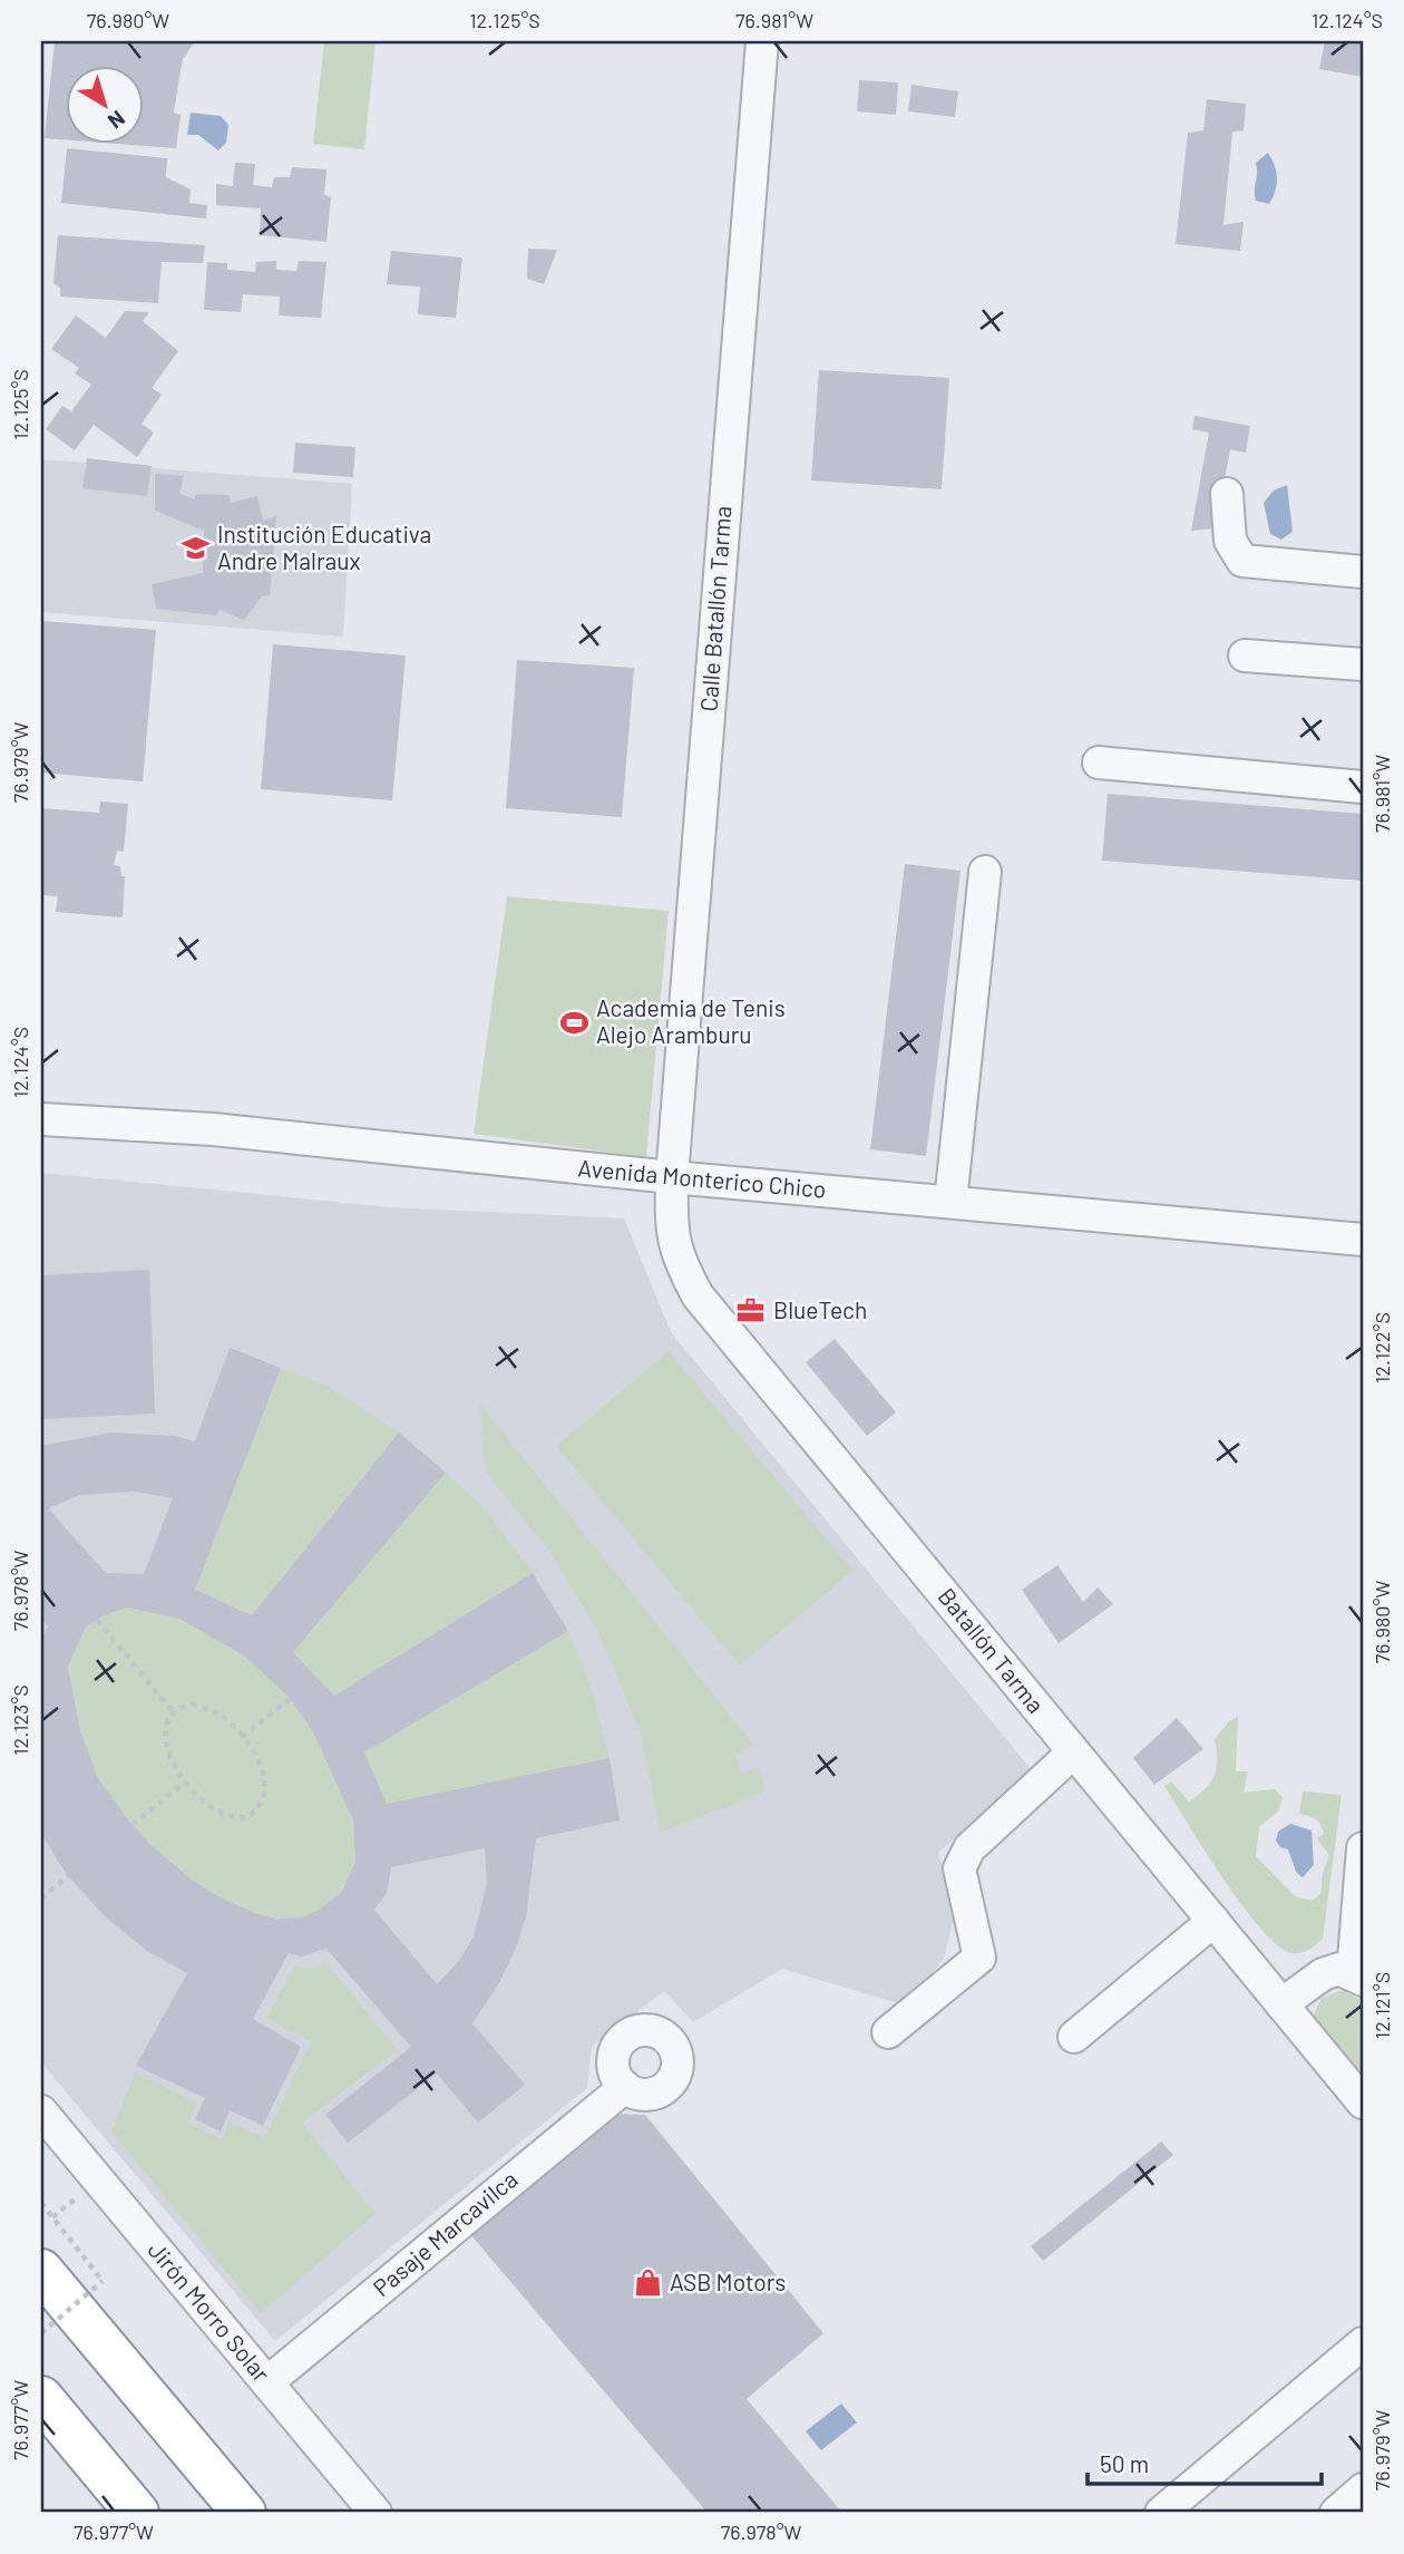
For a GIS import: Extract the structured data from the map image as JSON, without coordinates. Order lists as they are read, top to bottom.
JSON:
{
  "streets": {
    "street": [
      "Calle Batallón Tarma",
      "Avenida Monterico Chico",
      "Batallón Tarma",
      "Pasaje Marcavilca",
      "Jirón Morro Solar"
    ]
  },
  "crossings": [
    ["Calle Batallón Tarma", "Avenida Monterico Chico"],
    ["Calle Batallón Tarma", "Batallón Tarma"],
    ["Avenida Monterico Chico", "Batallón Tarma"],
    ["Pasaje Marcavilca", "Jirón Morro Solar"]
  ],
  "places": {
    "school or university": ["Institución Educativa Andre Malraux"],
    "sports": ["Academia de Tenis Alejo Aramburu"],
    "office": ["BlueTech"],
    "shop": ["ASB Motors"]
  },
  "scale_bar": "50 m",
  "north": "bottom right",
  "coordinates": [
    "76.980°W",
    "12.125°S",
    "76.981°W",
    "12.124°S",
    "76.979°W",
    "12.122°S",
    "76.978°W",
    "12.123°S",
    "12.121°S",
    "76.977°W"
  ]
}
